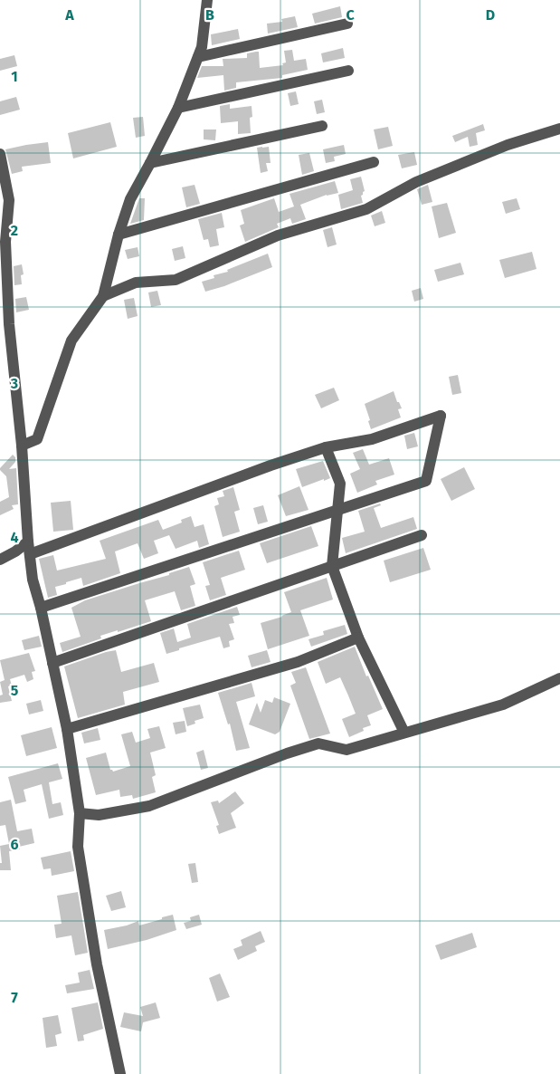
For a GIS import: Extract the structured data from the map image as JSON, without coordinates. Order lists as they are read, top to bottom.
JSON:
{
  "grid": {
    "columns": [
      "A",
      "B",
      "C",
      "D"
    ],
    "rows": [
      "1",
      "2",
      "3",
      "4",
      "5",
      "6",
      "7"
    ]
  }
}
